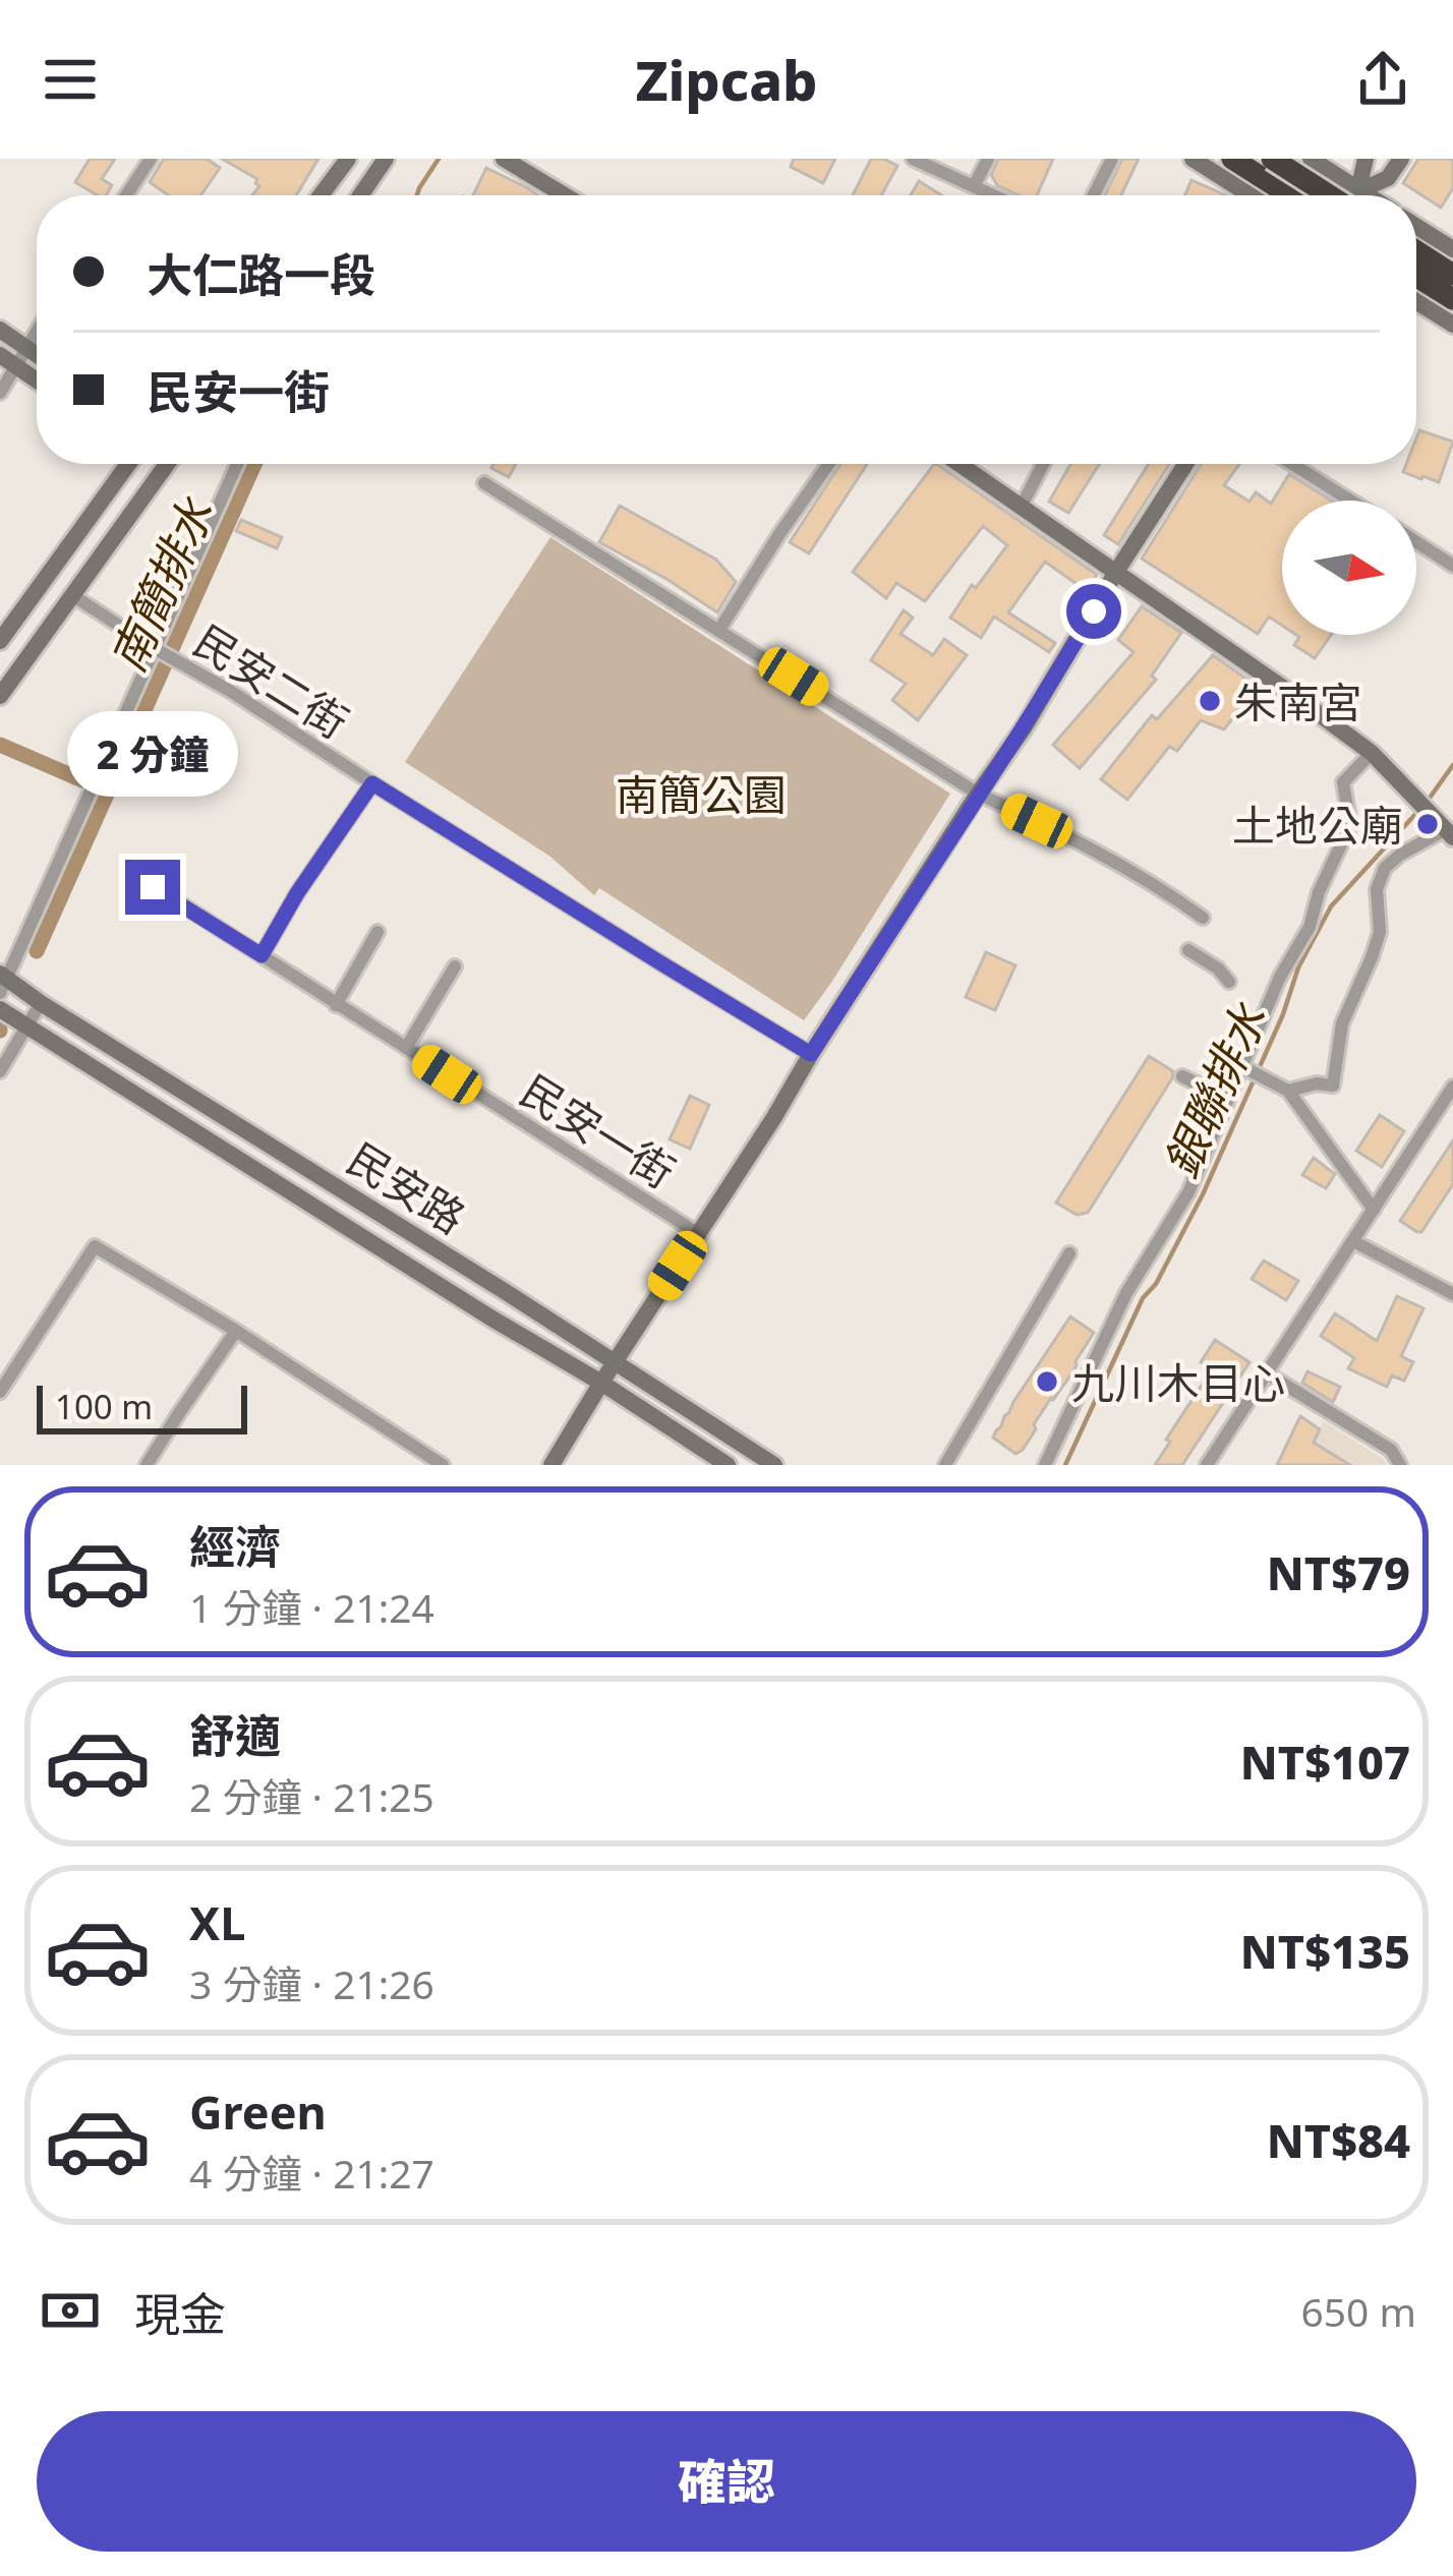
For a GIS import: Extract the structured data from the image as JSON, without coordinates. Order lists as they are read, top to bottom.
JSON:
{
  "streets": {
    "street": ["民安二街", "民安一街", "民安路"]
  },
  "water": ["南簡排水", "銀聯排水"],
  "parks": ["南簡公園"],
  "places": ["朱南宮", "土地公廟", "九川木目心"],
  "scale_bar": "100 m",
  "north": "right",
  "page": {
    "header": "Zipcab",
    "banner": ["大仁路一段", "民安一街"],
    "bubble": "2 分鐘",
    "scale": "100 m",
    "list": [
      {
        "name": "經濟",
        "note": "1 分鐘 · 21:24",
        "value": "NT$79"
      },
      {
        "name": "舒適",
        "note": "2 分鐘 · 21:25",
        "value": "NT$107"
      },
      {
        "name": "XL",
        "note": "3 分鐘 · 21:26",
        "value": "NT$135"
      },
      {
        "name": "Green",
        "note": "4 分鐘 · 21:27",
        "value": "NT$84"
      }
    ],
    "pay": ["現金", "650 m"],
    "buttons": "確認"
  }
}
